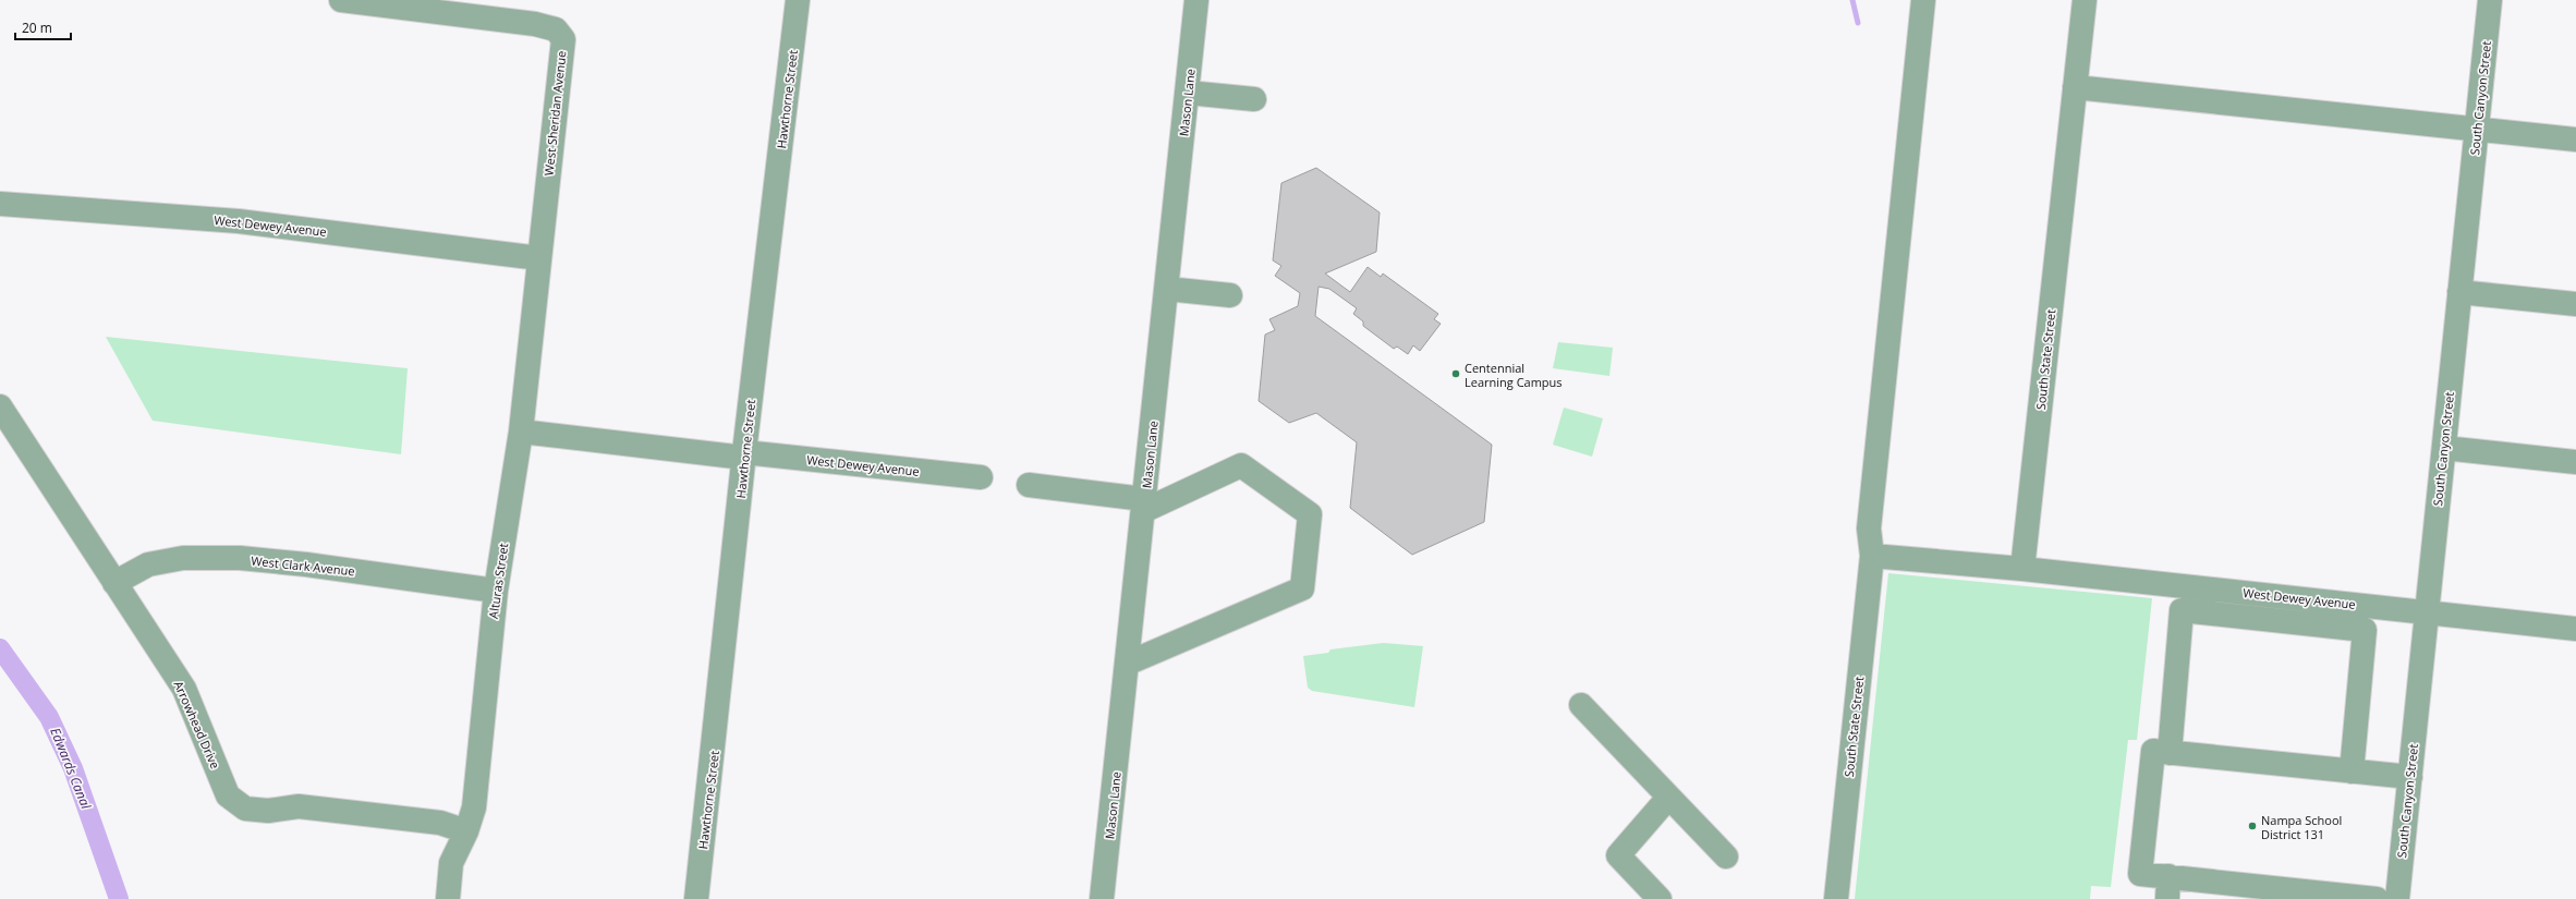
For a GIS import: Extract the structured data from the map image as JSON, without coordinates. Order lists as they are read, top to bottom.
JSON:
{
  "streets": {
    "street": [
      "South Canyon Street",
      "Hawthorne Street",
      "Mason Lane",
      "West Sheridan Avenue",
      "West Dewey Avenue",
      "South State Street",
      "West Clark Avenue",
      "Alturas Street",
      "Arrowhead Drive"
    ]
  },
  "crossings": [
    ["South Canyon Street", "West Dewey Avenue"],
    ["Hawthorne Street", "West Dewey Avenue"],
    ["West Sheridan Avenue", "West Dewey Avenue"],
    ["West Sheridan Avenue", "Alturas Street"],
    ["West Dewey Avenue", "South State Street"],
    ["West Dewey Avenue", "Alturas Street"],
    ["West Clark Avenue", "Alturas Street"],
    ["West Clark Avenue", "Arrowhead Drive"],
    ["Alturas Street", "Arrowhead Drive"]
  ],
  "water": ["Edwards Canal"],
  "places": ["Centennial Learning Campus", "Nampa School District 131"],
  "scale_bar": "20 m"
}
